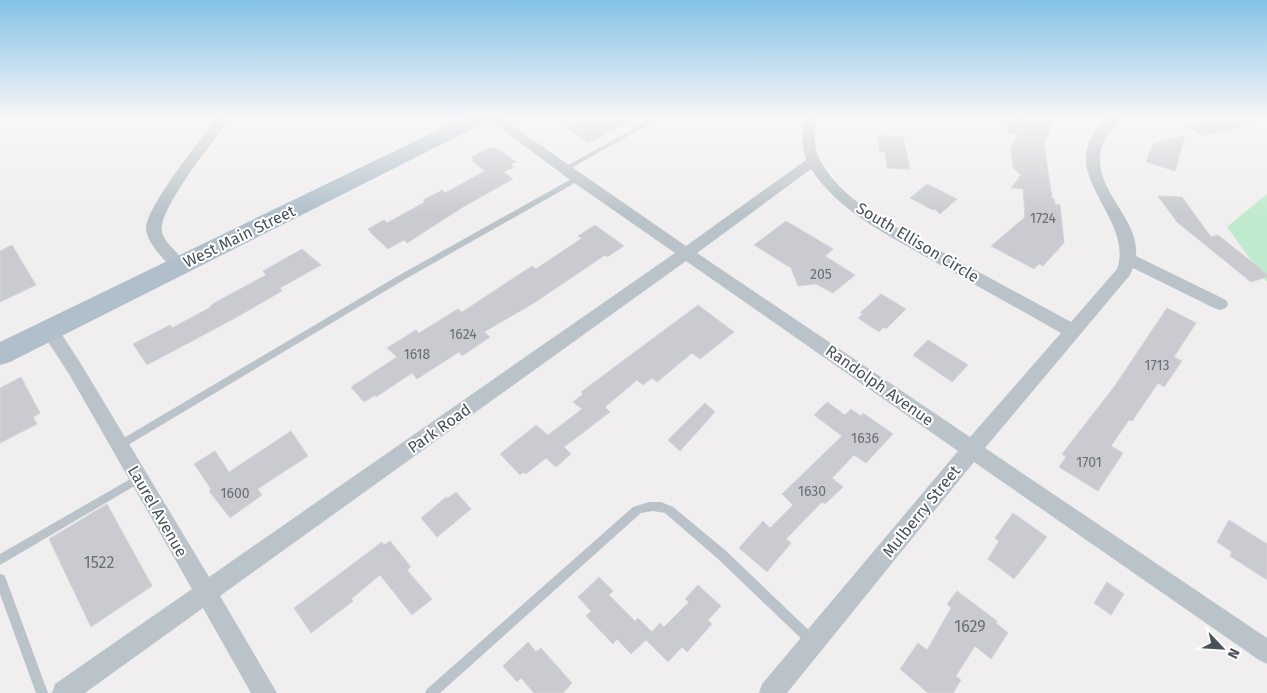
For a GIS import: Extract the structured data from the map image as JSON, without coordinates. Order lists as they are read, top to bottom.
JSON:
{
  "streets": {
    "main road": ["West Main Street"],
    "street": [
      "South Ellison Circle",
      "Randolph Avenue",
      "Park Road",
      "Laurel Avenue",
      "Mulberry Street"
    ]
  },
  "crossings": [
    ["West Main Street", "Laurel Avenue"],
    ["South Ellison Circle", "Park Road"],
    ["South Ellison Circle", "Mulberry Street"],
    ["Randolph Avenue", "Park Road"],
    ["Randolph Avenue", "Mulberry Street"],
    ["Park Road", "Laurel Avenue"]
  ],
  "house_numbers": [
    "1724",
    "205",
    "1624",
    "1618",
    "1713",
    "1636",
    "1701",
    "1630",
    "1600",
    "1522",
    "1629"
  ],
  "north": "bottom right"
}
